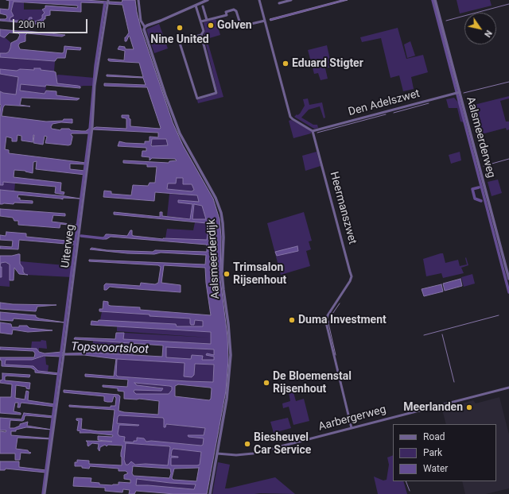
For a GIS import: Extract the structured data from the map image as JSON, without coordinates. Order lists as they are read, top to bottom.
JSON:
{
  "streets": {
    "street": [
      "Den Adelszwet",
      "Aalsmeerderweg",
      "Heermanszwet",
      "Uiterweg",
      "Aalsmeerderdijk",
      "Aarbergerweg"
    ]
  },
  "crossings": [
    ["Den Adelszwet", "Aalsmeerderweg"],
    ["Den Adelszwet", "Heermanszwet"],
    ["Heermanszwet", "Aarbergerweg"],
    ["Aalsmeerderdijk", "Aarbergerweg"]
  ],
  "water": ["Topsvoortsloot"],
  "places": [
    "Golven",
    "Nine United",
    "Eduard Stigter",
    "Trimsalon Rijsenhout",
    "Duma Investment",
    "De Bloemenstal Rijsenhout",
    "Meerlanden",
    "Biesheuvel Car Service"
  ],
  "legend": ["Road", "Park", "Water"],
  "scale_bar": "200 m",
  "north": "bottom right"
}
